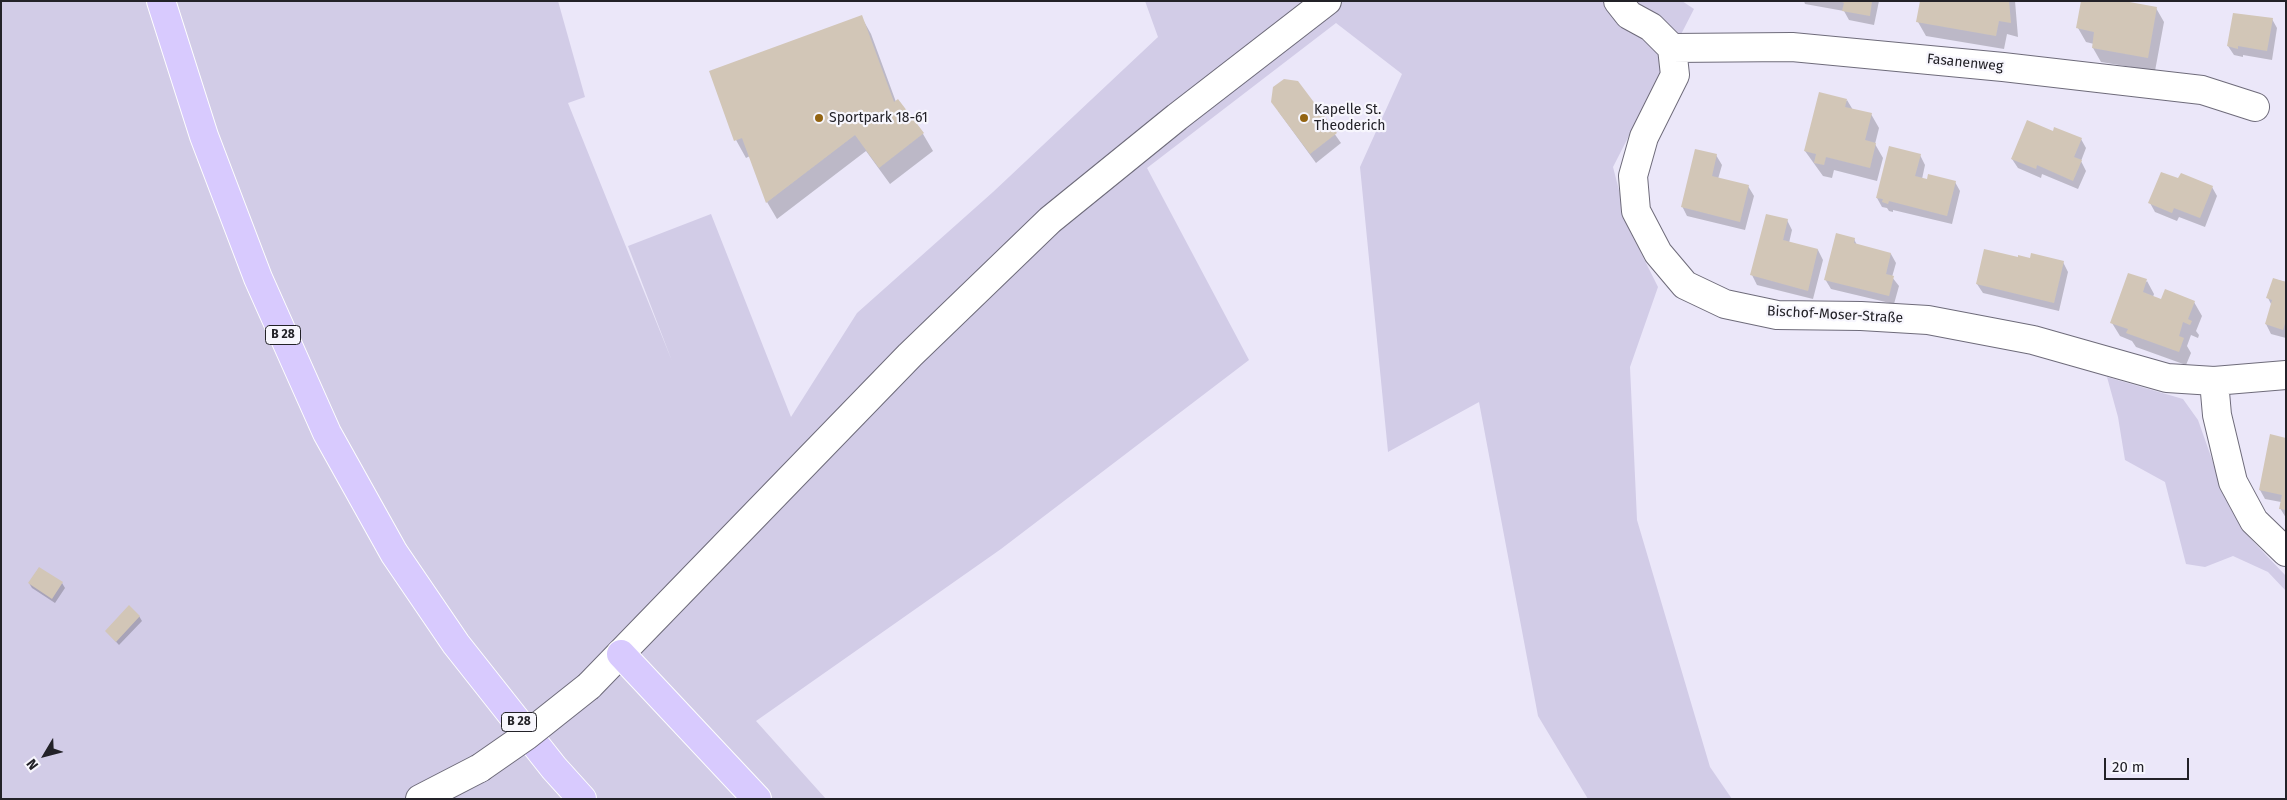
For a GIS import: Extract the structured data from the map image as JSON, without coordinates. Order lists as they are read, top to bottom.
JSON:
{
  "streets": {
    "main road": ["B 28"],
    "street": ["Fasanenweg", "Bischof-Moser-Straße"]
  },
  "crossings": [
    ["Fasanenweg", "Bischof-Moser-Straße"]
  ],
  "places": ["Sportpark 18-61", "Kapelle St. Theoderich"],
  "scale_bar": "20 m",
  "north": "bottom left"
}
